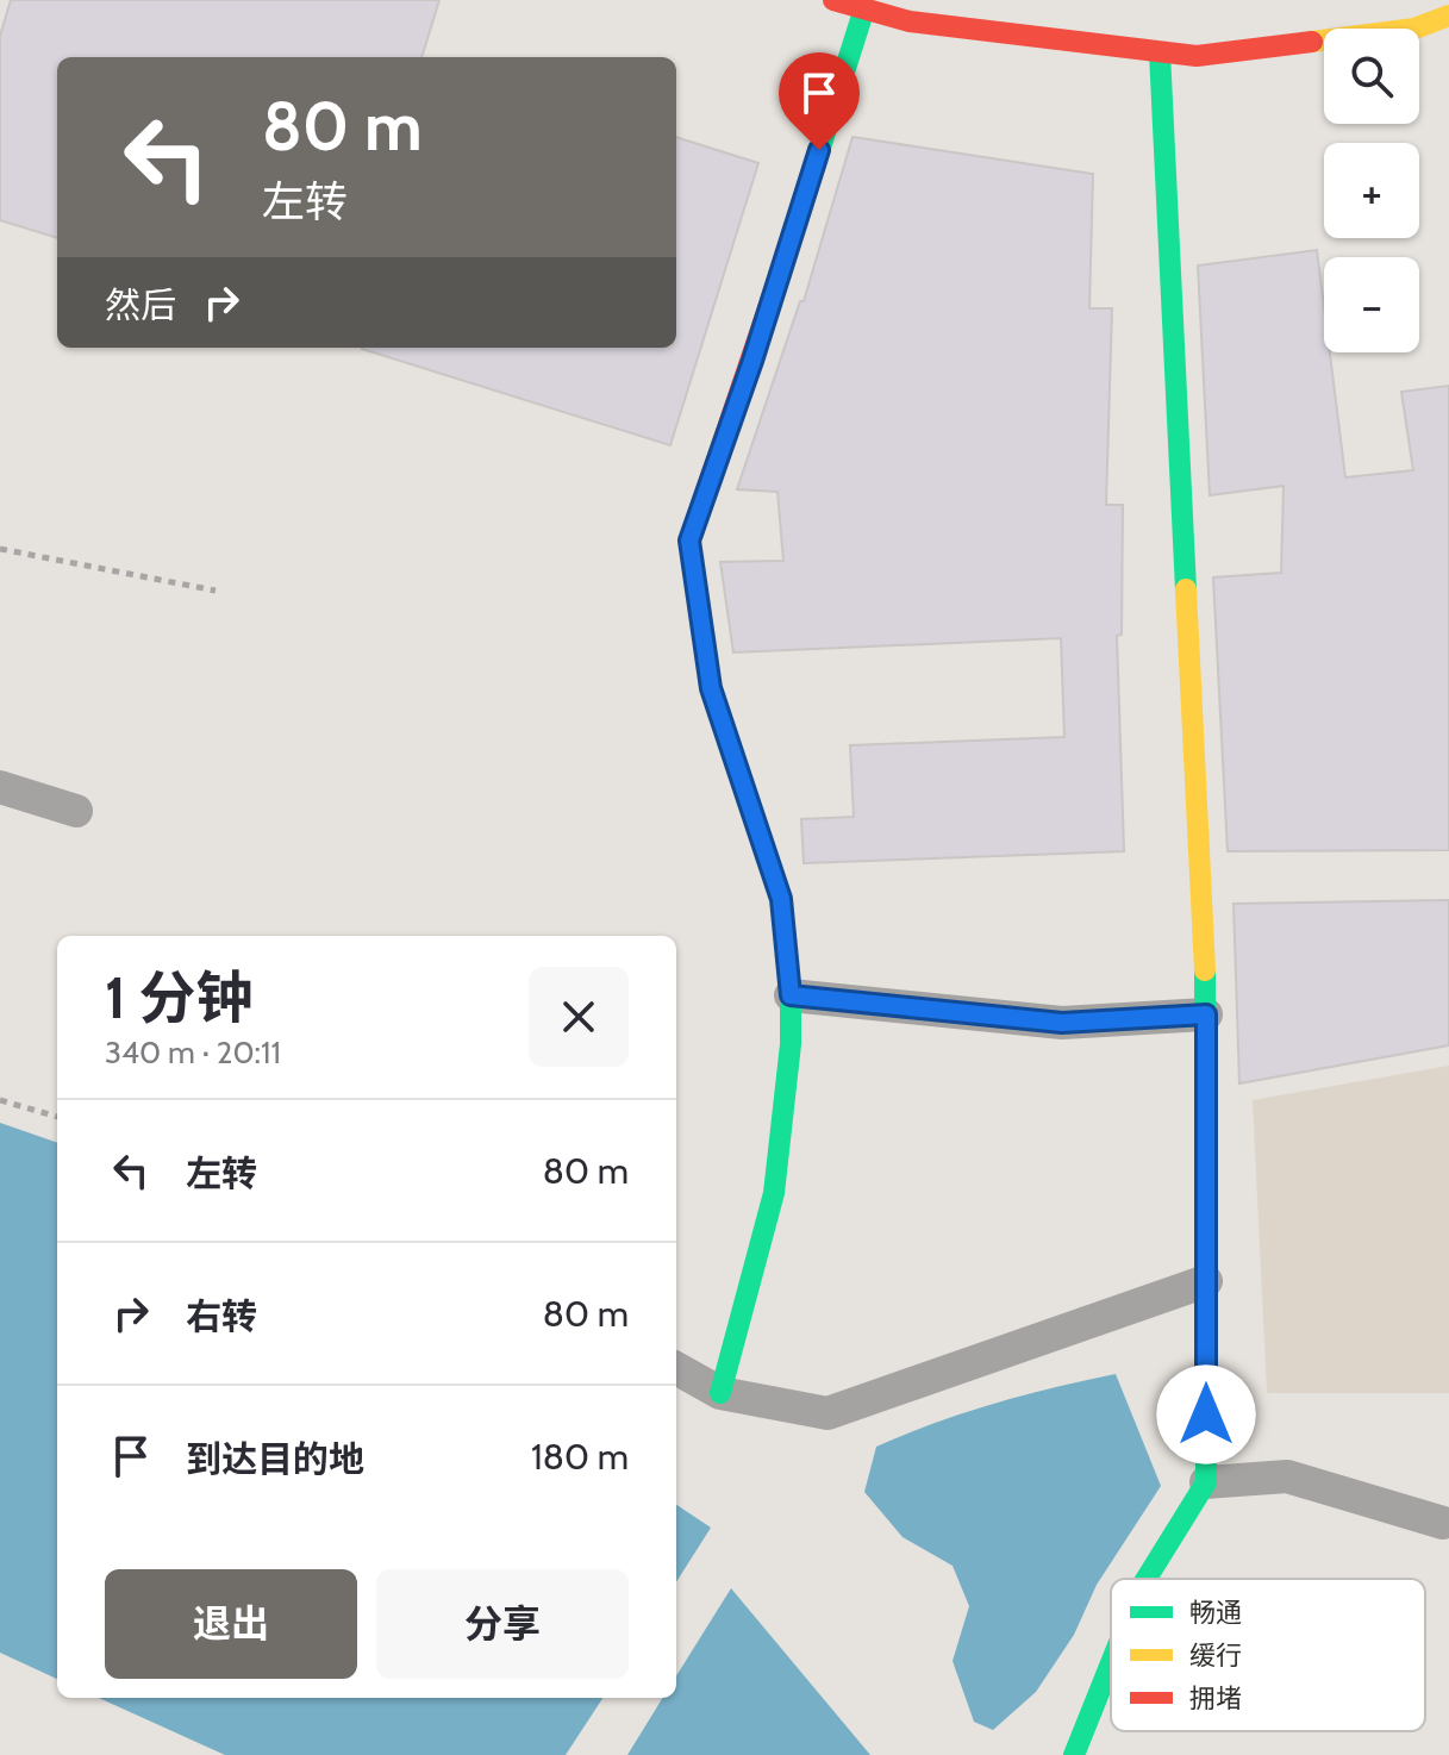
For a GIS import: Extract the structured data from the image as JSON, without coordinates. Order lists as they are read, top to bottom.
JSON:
{
  "legend": ["畅通", "缓行", "拥堵"],
  "page": {
    "map_buttons": ["+", "−"],
    "turn": ["80 m", "左转"],
    "then": "然后",
    "heading": ["1 分钟", "340 m · 20:11"],
    "list": [
      {
        "name": "左转",
        "value": "80 m"
      },
      {
        "name": "右转",
        "value": "80 m"
      },
      {
        "name": "到达目的地",
        "value": "180 m"
      }
    ],
    "buttons": ["退出", "分享"]
  }
}
